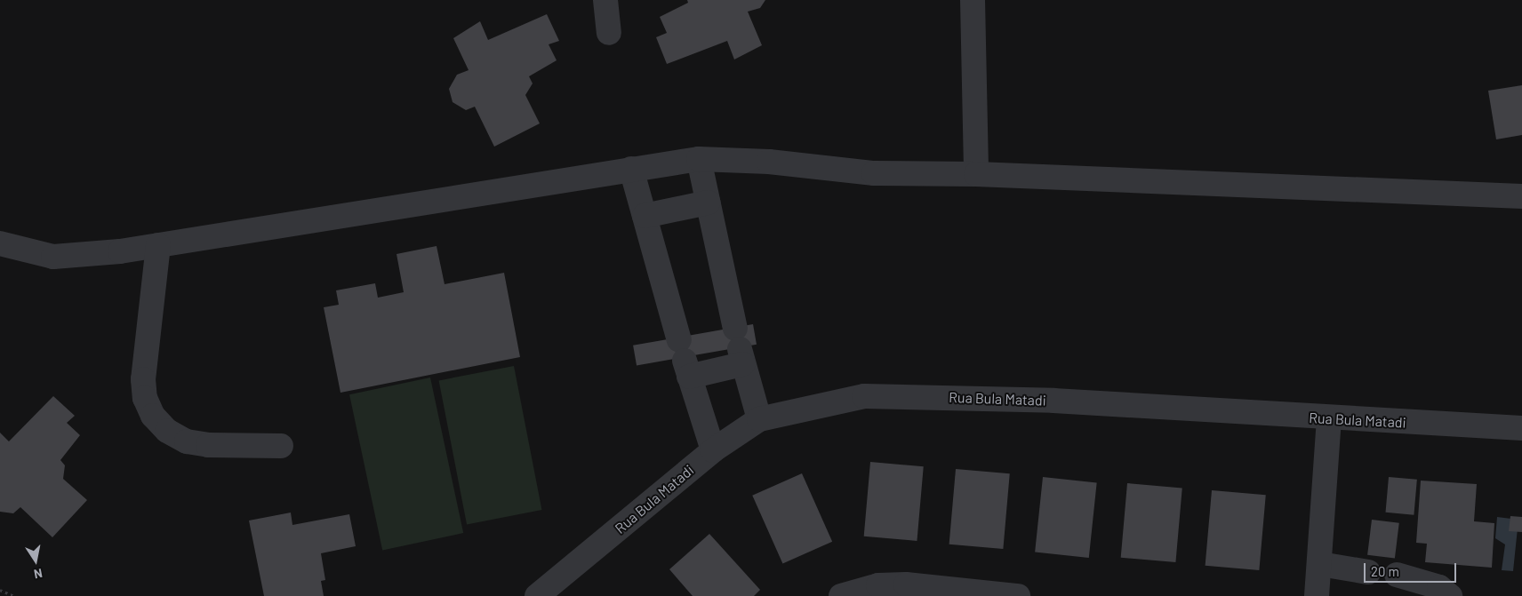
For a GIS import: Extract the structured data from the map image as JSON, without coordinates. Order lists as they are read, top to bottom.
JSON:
{
  "streets": {
    "street": ["Rua Bula Matadi"]
  },
  "scale_bar": "20 m",
  "north": "bottom"
}
